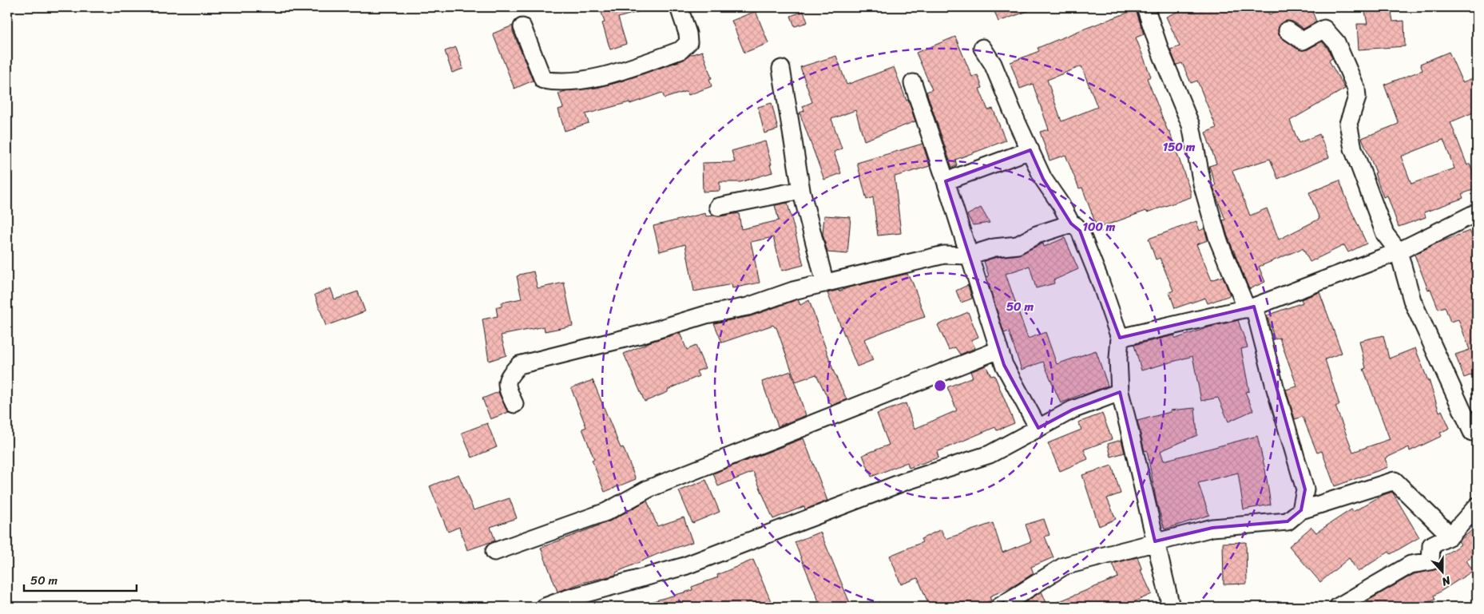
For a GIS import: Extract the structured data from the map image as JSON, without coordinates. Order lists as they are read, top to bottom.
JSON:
{
  "scale_bar": "50 m",
  "north": "bottom",
  "rings": ["150 m", "100 m", "50 m"]
}
